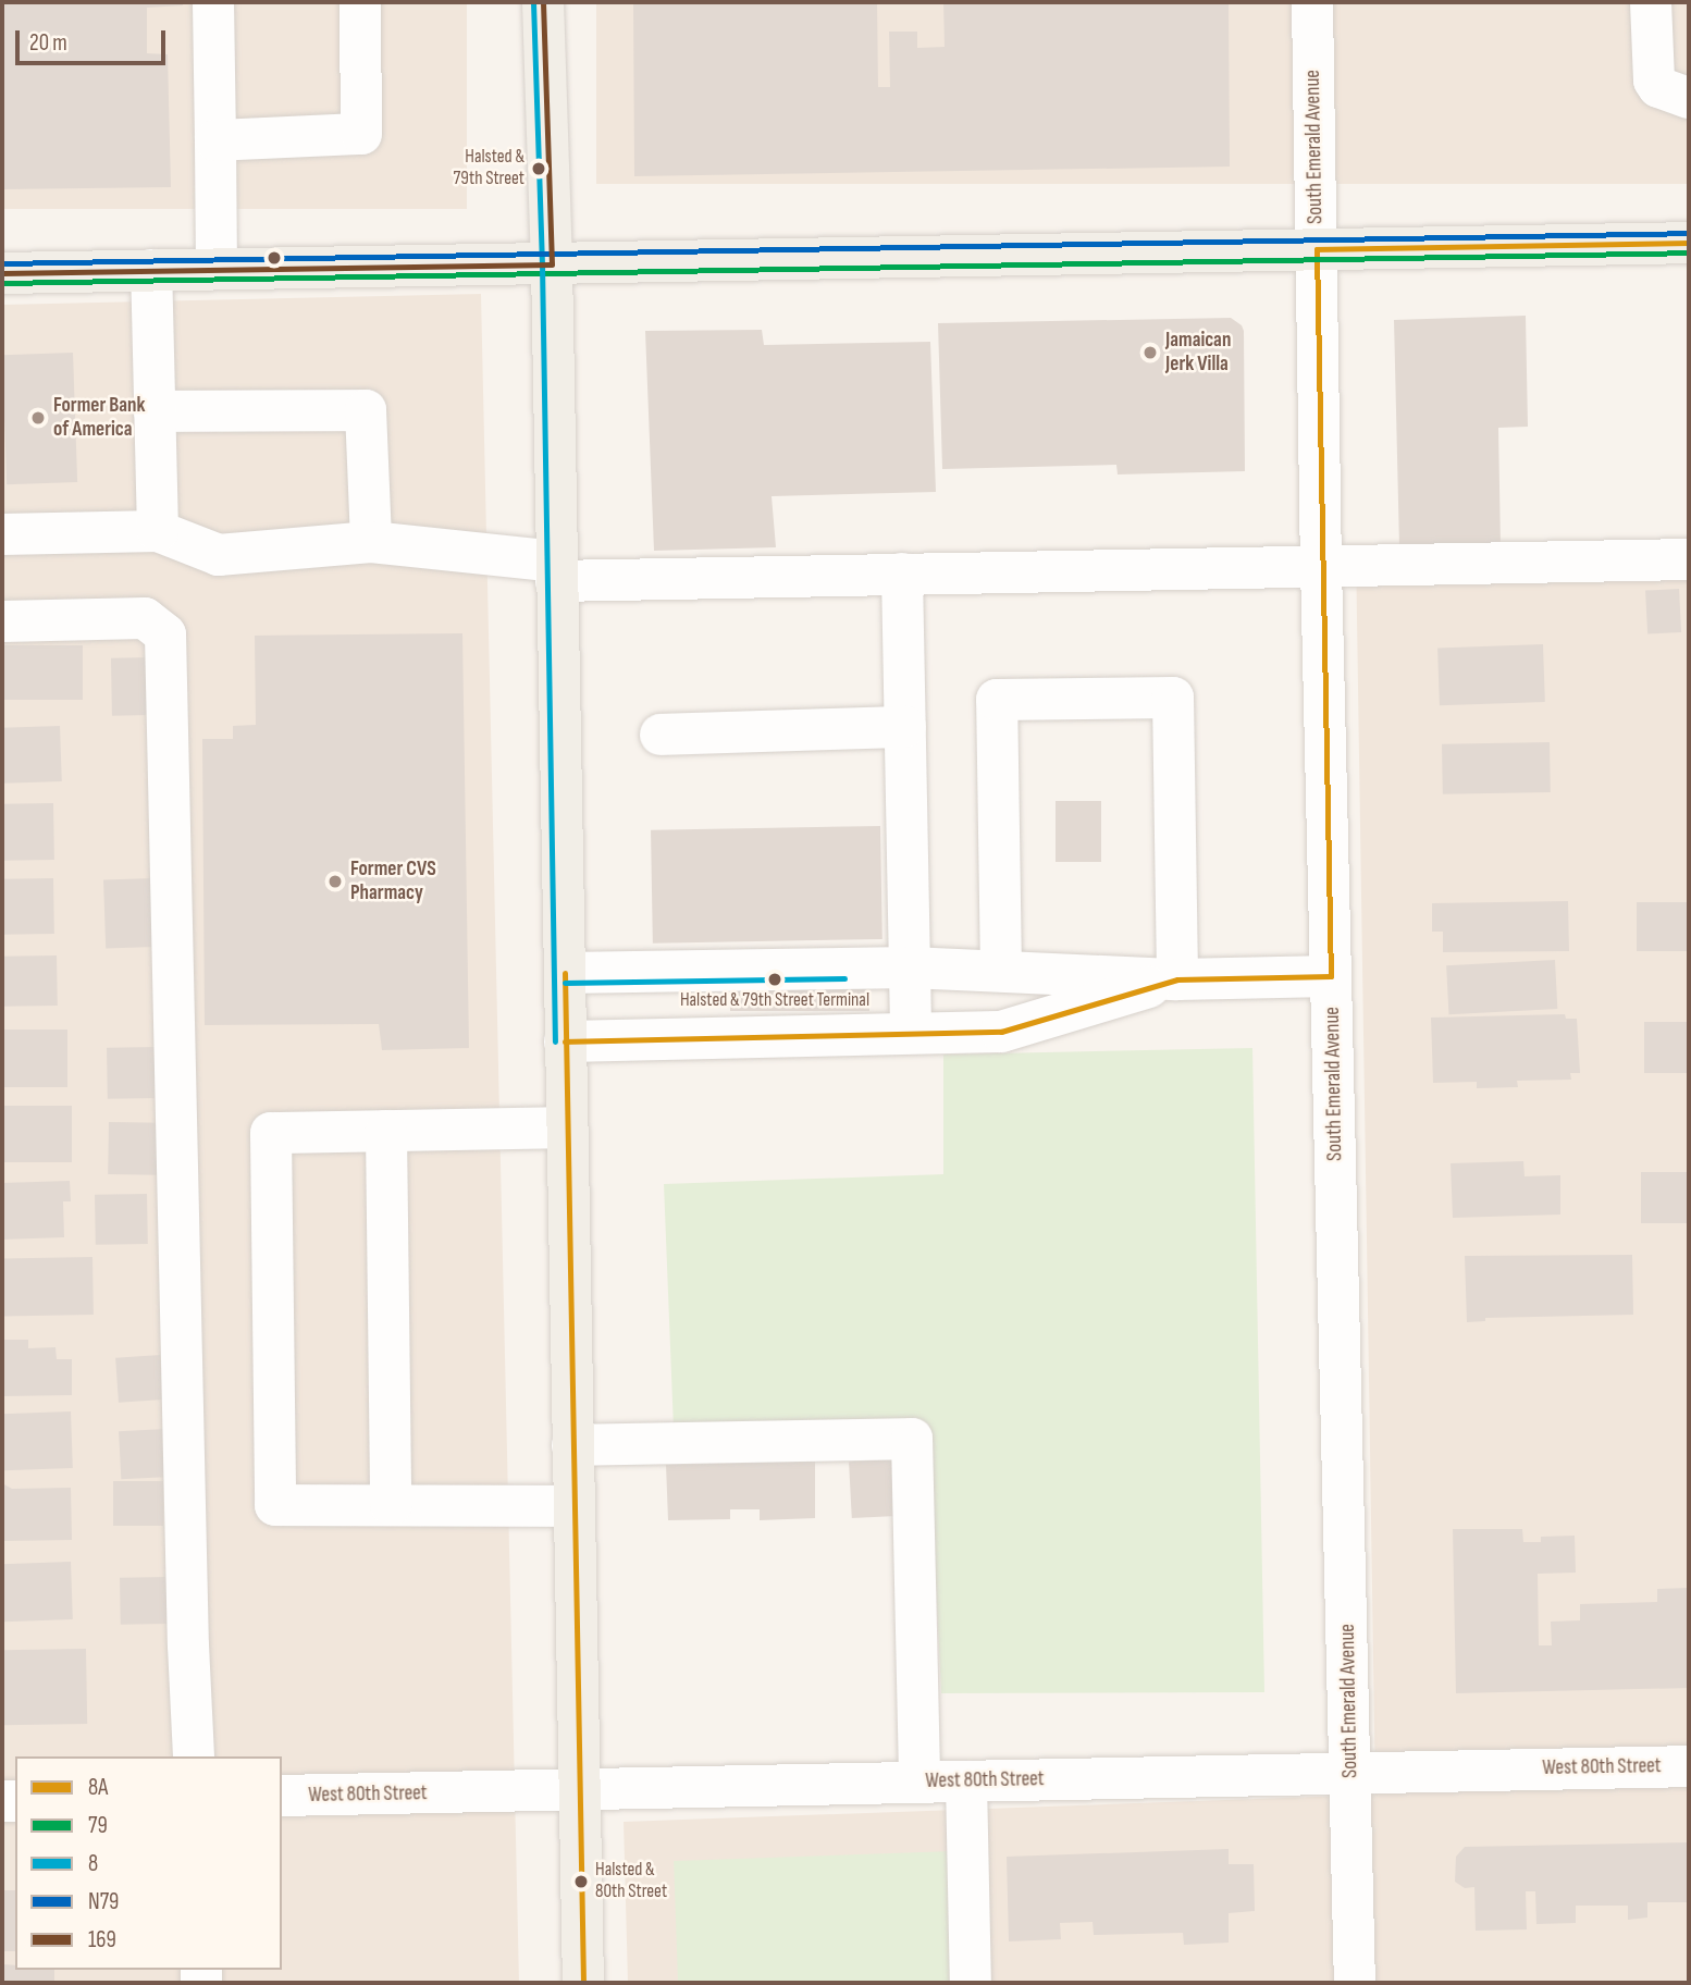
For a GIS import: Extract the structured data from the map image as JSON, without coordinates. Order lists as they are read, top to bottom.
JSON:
{
  "streets": {
    "street": ["South Emerald Avenue", "West 80th Street"]
  },
  "crossings": [
    ["South Emerald Avenue", "West 80th Street"]
  ],
  "places": [
    "Halsted & 79th Street",
    "Jamaican Jerk Villa",
    "Former Bank of America",
    "Former CVS Pharmacy",
    "Halsted & 79th Street Terminal",
    "Halsted & 80th Street"
  ],
  "lines": [
    "transit line 8",
    "transit line 169",
    "transit line N79",
    "transit line 8A",
    "transit line 79"
  ],
  "legend": [
    "8A",
    "79",
    "8",
    "N79",
    "169"
  ],
  "scale_bar": "20 m"
}
